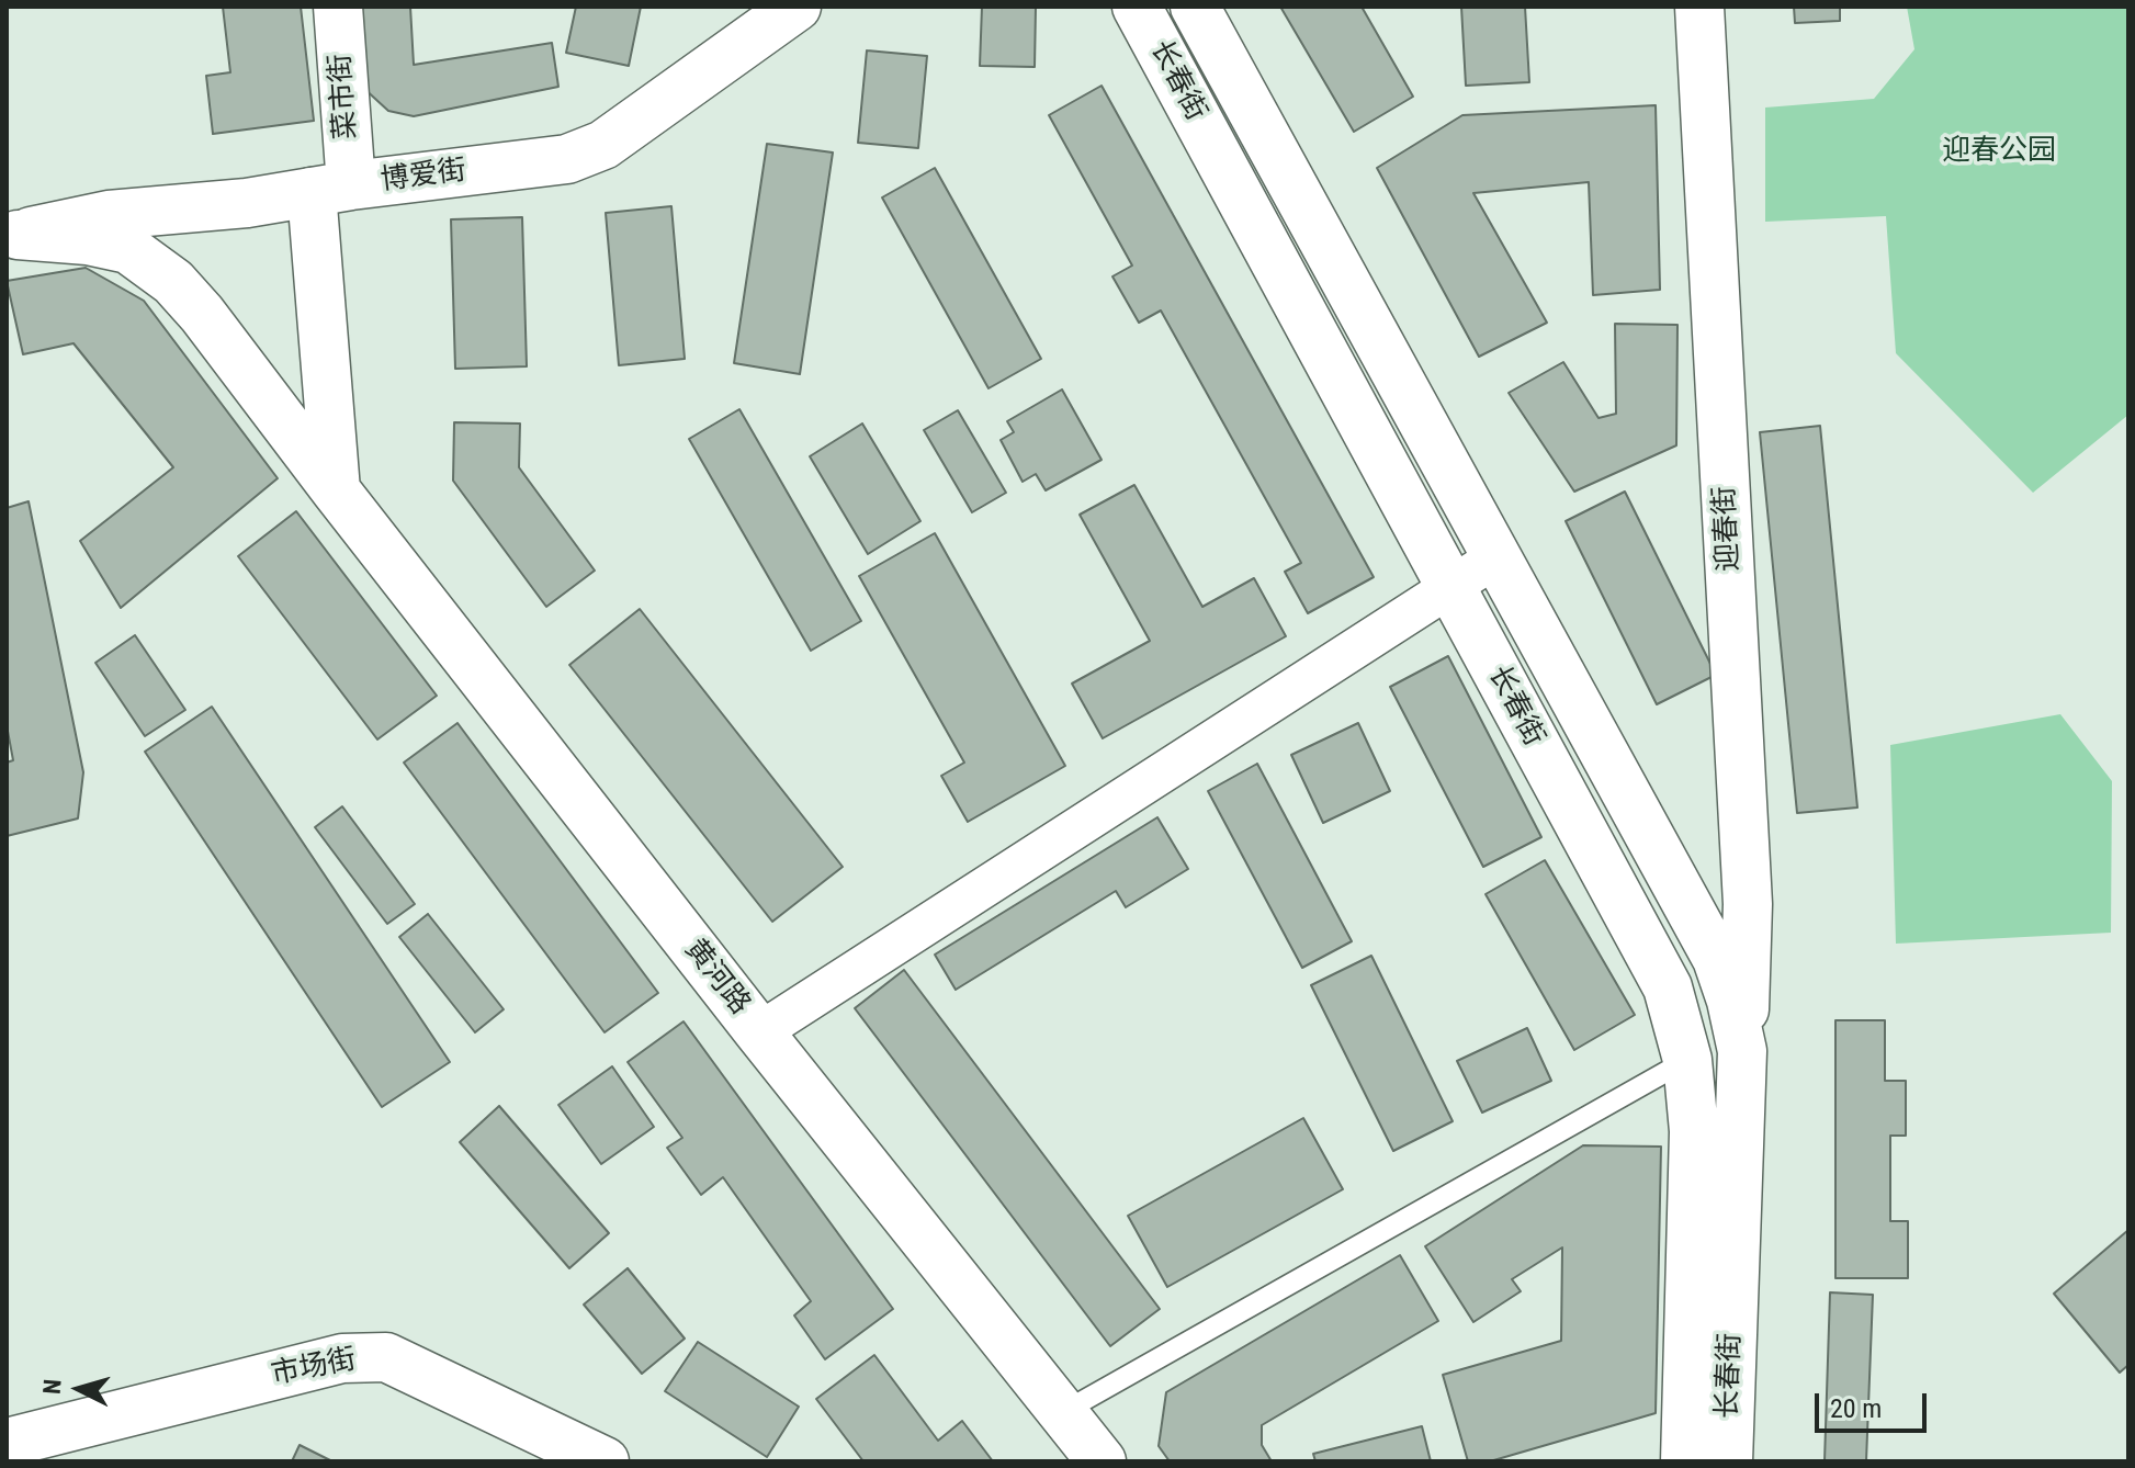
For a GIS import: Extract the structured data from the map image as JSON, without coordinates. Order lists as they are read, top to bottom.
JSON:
{
  "streets": {
    "street": [
      "长春街",
      "菜市街",
      "博爱街",
      "迎春街",
      "黄河路",
      "市场街"
    ]
  },
  "crossings": [
    ["长春街", "迎春街"],
    ["菜市街", "博爱街"],
    ["菜市街", "黄河路"],
    ["博爱街", "黄河路"]
  ],
  "parks": ["迎春公园"],
  "scale_bar": "20 m",
  "north": "left"
}
